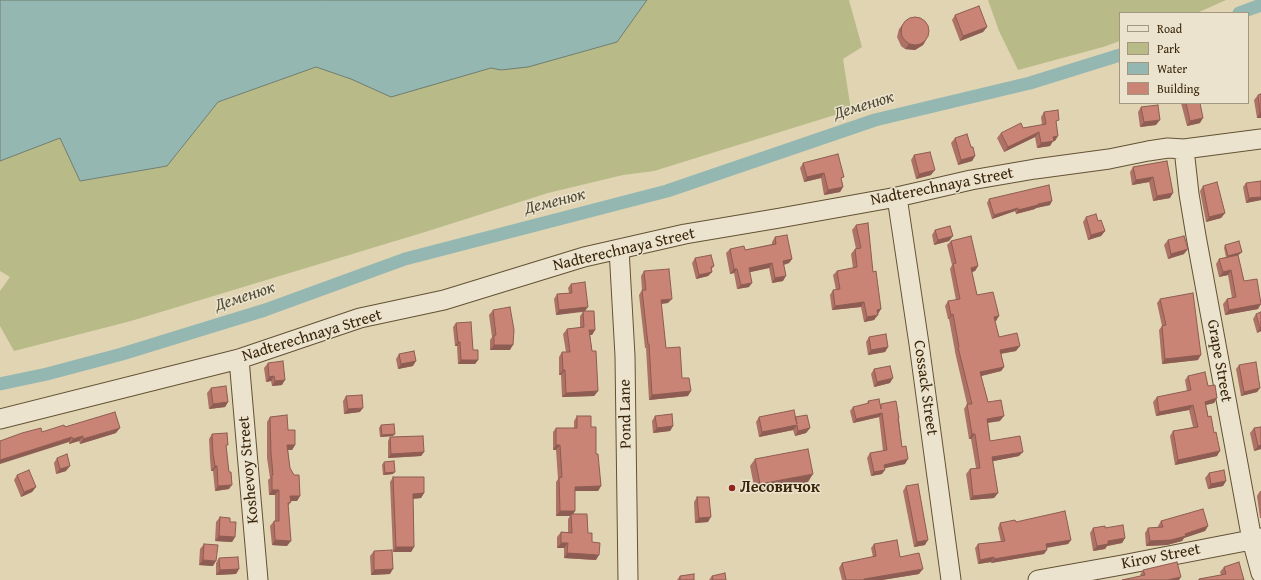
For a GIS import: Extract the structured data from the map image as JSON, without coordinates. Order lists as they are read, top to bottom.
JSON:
{
  "streets": {
    "street": [
      "Nadterechnaya Street",
      "Grape Street",
      "Cossack Street",
      "Pond Lane",
      "Koshevoy Street",
      "Kirov Street"
    ]
  },
  "crossings": [
    ["Nadterechnaya Street", "Grape Street"],
    ["Nadterechnaya Street", "Cossack Street"],
    ["Nadterechnaya Street", "Pond Lane"],
    ["Nadterechnaya Street", "Koshevoy Street"],
    ["Grape Street", "Kirov Street"]
  ],
  "water": ["Деменюк"],
  "places": ["Лесовичок"],
  "legend": [
    "Road",
    "Park",
    "Water",
    "Building"
  ]
}
